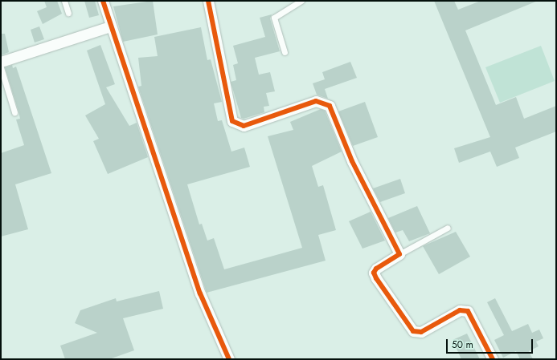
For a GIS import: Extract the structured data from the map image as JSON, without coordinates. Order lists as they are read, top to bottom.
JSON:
{
  "scale_bar": "50 m"
}
